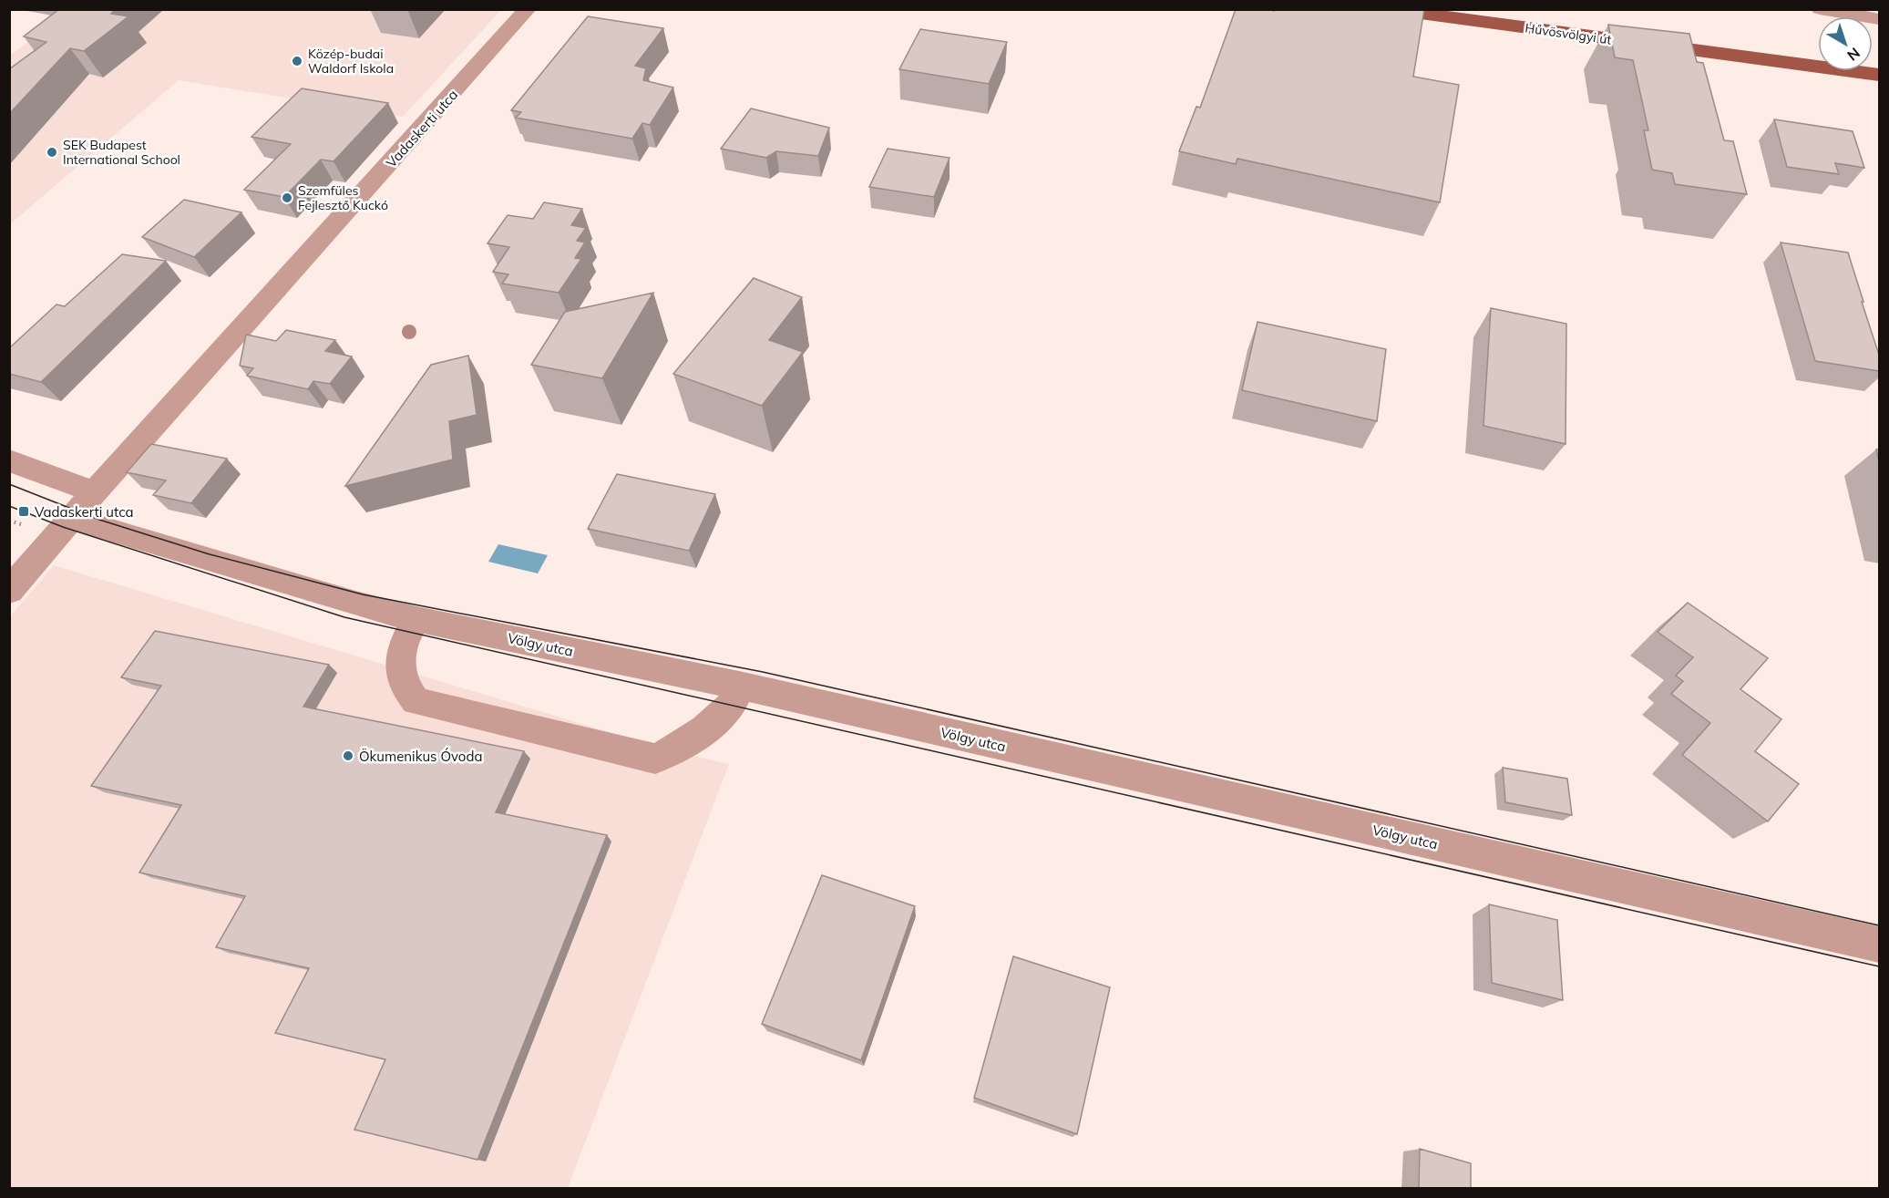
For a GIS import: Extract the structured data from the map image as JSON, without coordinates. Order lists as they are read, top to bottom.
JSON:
{
  "streets": {
    "main road": ["Hűvösvölgyi út"],
    "street": ["Vadaskerti utca", "Völgy utca"]
  },
  "crossings": [
    ["Vadaskerti utca", "Völgy utca"]
  ],
  "places": {
    "other": [
      "Közép-budai Waldorf Iskola",
      "SEK Budapest International School",
      "Szemfüles Fejlesztő Kuckó",
      "Ökumenikus Óvoda"
    ],
    "transit": ["Vadaskerti utca"]
  },
  "north": "bottom right"
}
